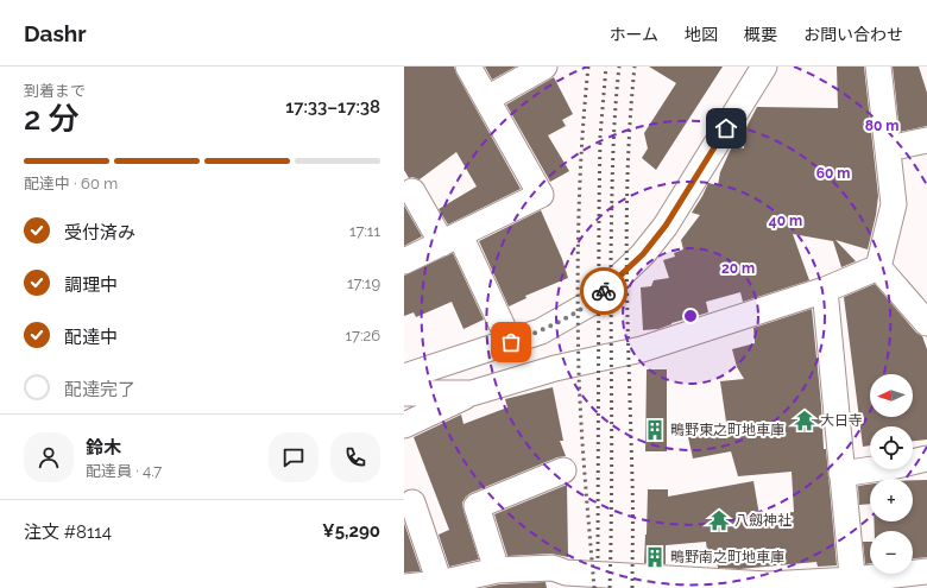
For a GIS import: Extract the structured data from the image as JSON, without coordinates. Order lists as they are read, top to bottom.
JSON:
{
  "places": {
    "temple": ["大日寺", "八劔神社"],
    "building": ["鴫野東之町地車庫", "鴫野南之町地車庫"]
  },
  "north": "left",
  "page": {
    "header": "Dashr",
    "nav": [
      "ホーム",
      "地図",
      "概要",
      "お問い合わせ"
    ],
    "heading": ["2 分", "到着まで", "17:33–17:38"],
    "panel": [
      "鈴木",
      "配達員 · 4.7",
      "注文 #8114",
      "¥5,290"
    ],
    "bar": "配達中 · 60 m",
    "list": [
      ["受付済み", "17:11"],
      ["調理中", "17:19"],
      ["配達中", "17:26"],
      "配達完了"
    ],
    "map_buttons": ["+", "−"]
  },
  "rings": [
    "80 m",
    "60 m",
    "40 m",
    "20 m"
  ]
}
